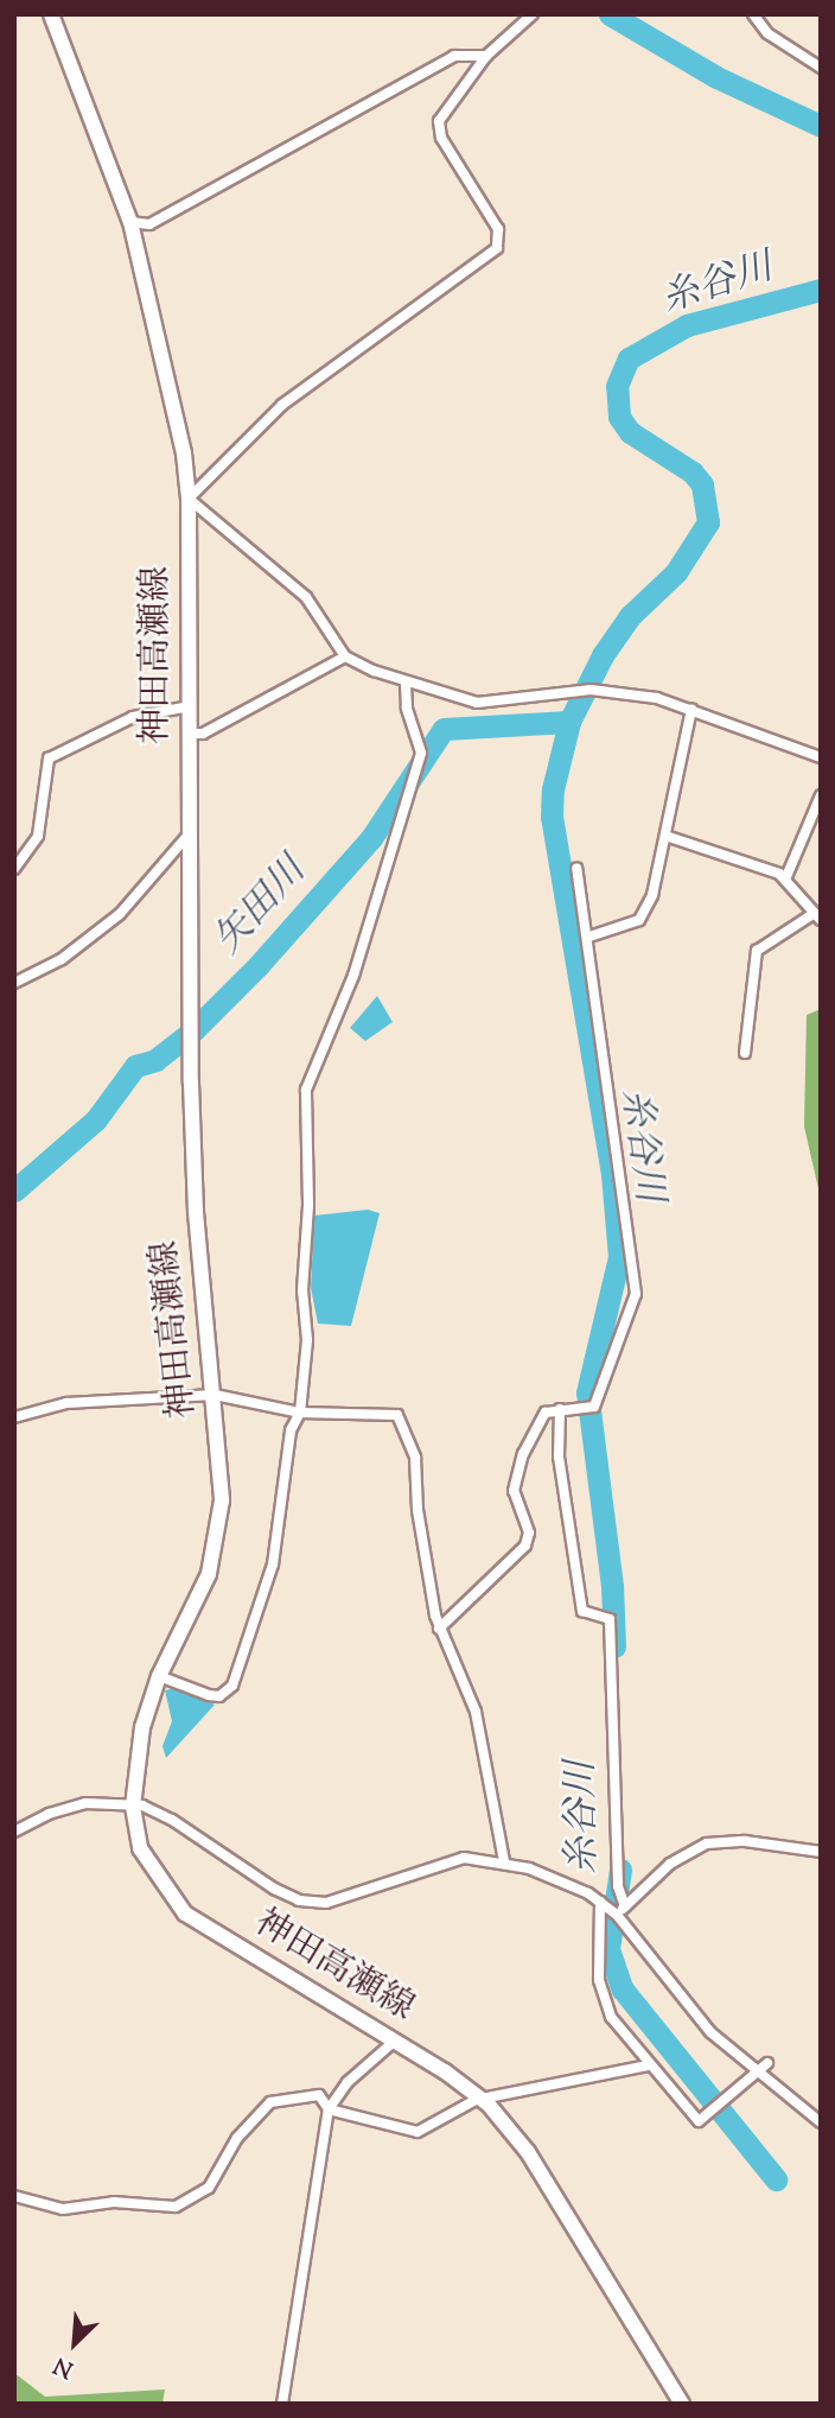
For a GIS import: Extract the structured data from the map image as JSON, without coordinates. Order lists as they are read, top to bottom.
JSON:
{
  "streets": {
    "main road": ["神田高瀬線"]
  },
  "water": ["糸谷川", "矢田川"],
  "north": "bottom left"
}
